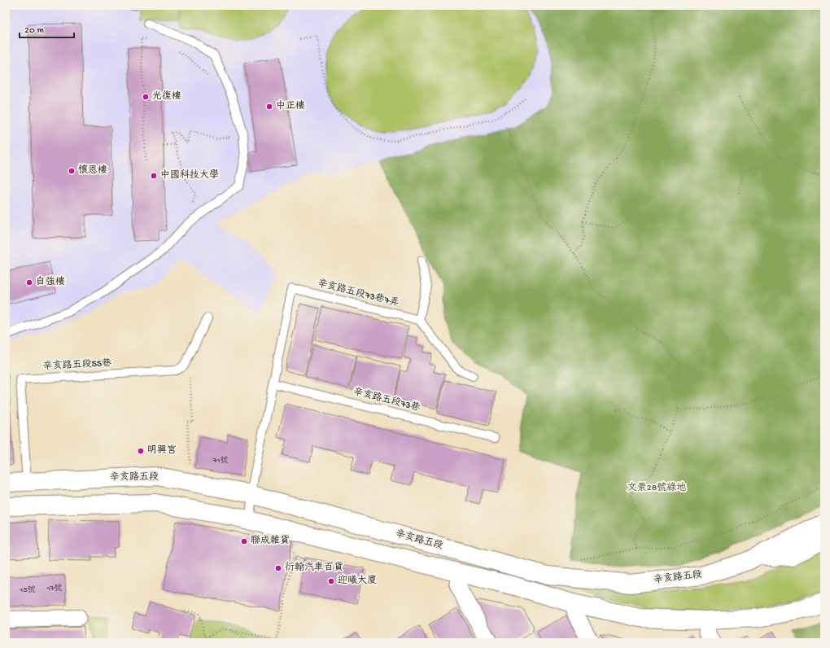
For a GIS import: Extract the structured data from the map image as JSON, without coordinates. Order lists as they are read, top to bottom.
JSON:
{
  "streets": {
    "main road": ["辛亥路五段"],
    "lane": ["辛亥路五段73巷7弄", "辛亥路五段55巷", "辛亥路五段73巷"]
  },
  "crossings": [
    ["辛亥路五段73巷7弄", "辛亥路五段73巷"],
    ["辛亥路五段55巷", "辛亥路五段"]
  ],
  "parks": ["文景28號綠地"],
  "places": [
    "光復樓",
    "中正樓",
    "懷恩樓",
    "中國科技大學",
    "自強樓",
    "明興宮",
    "聯成雜貨",
    "衍翰汽車百貨",
    "迎曦大廈"
  ],
  "house_numbers": ["71號", "17號", "15號"],
  "scale_bar": "20 m"
}
